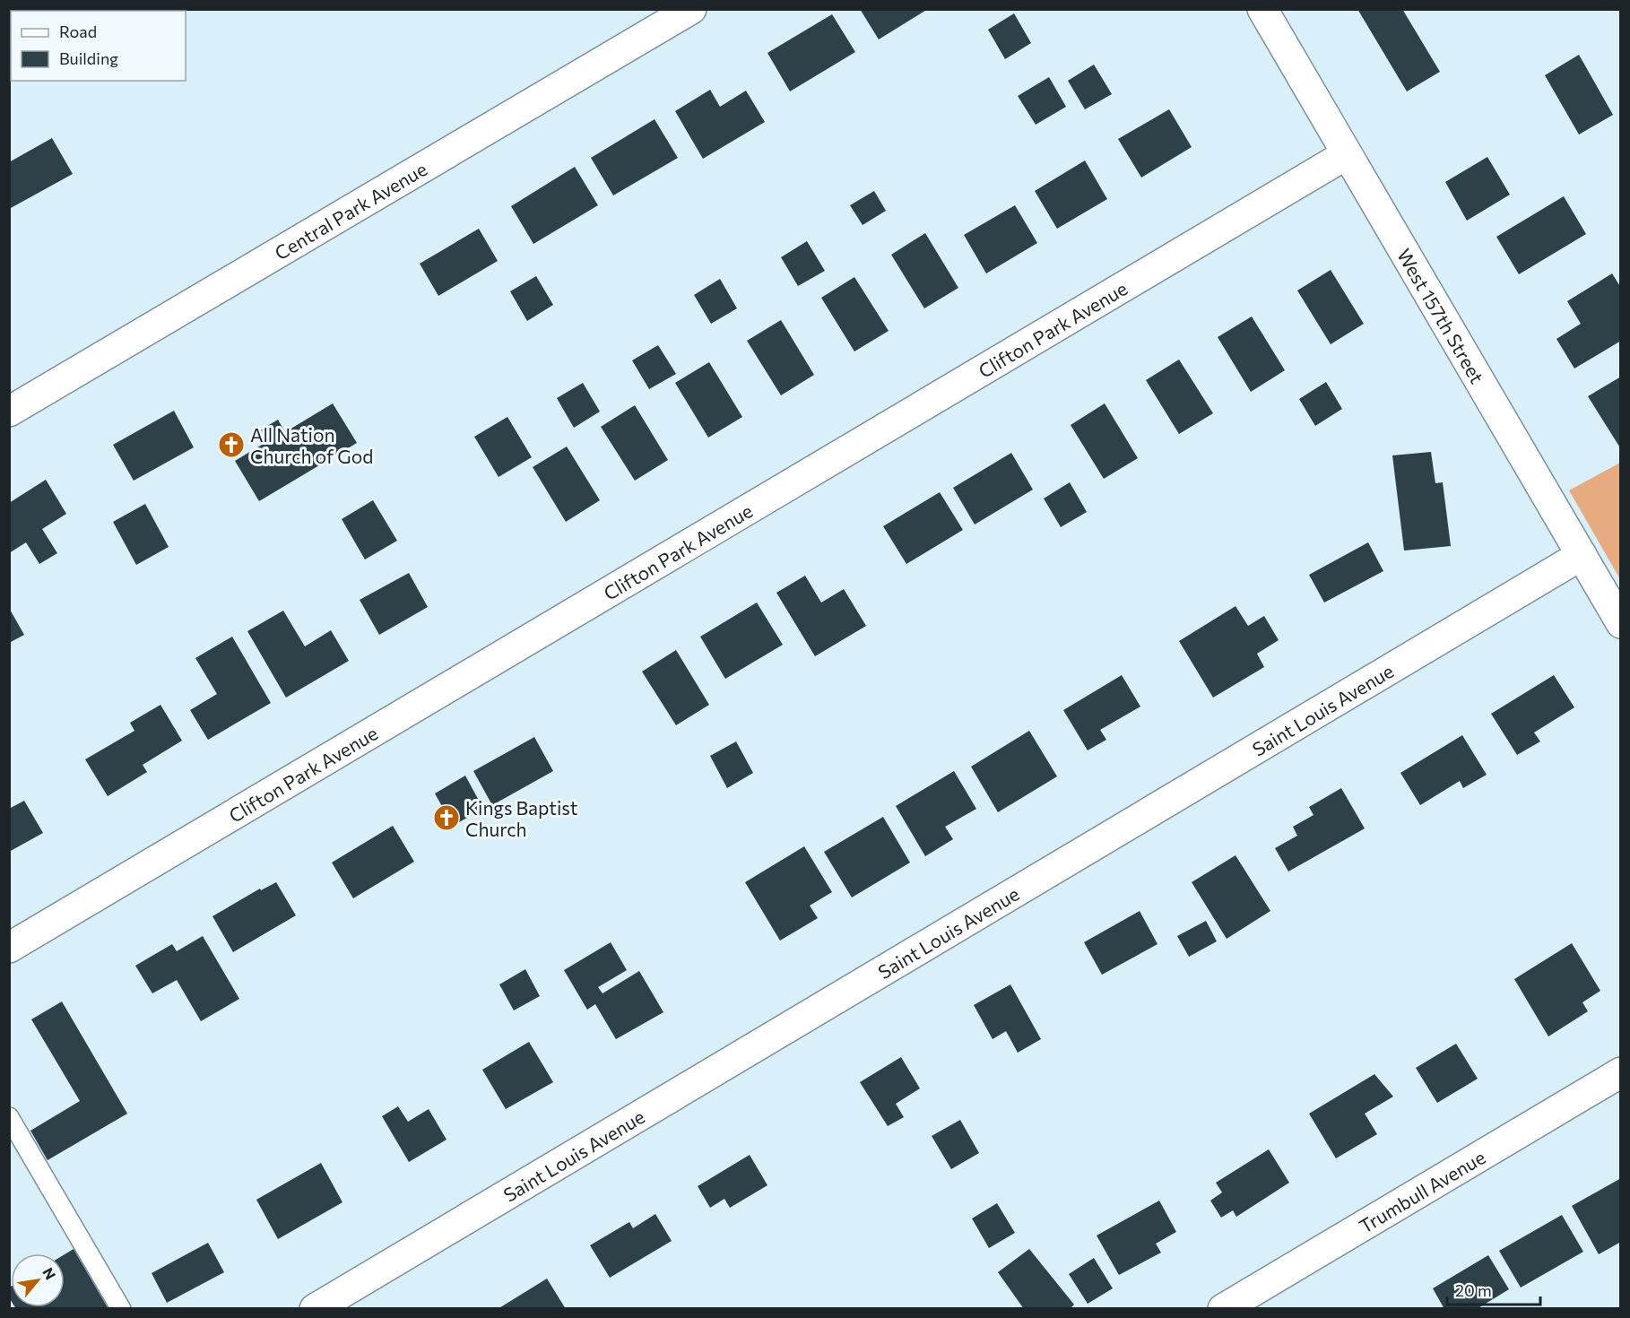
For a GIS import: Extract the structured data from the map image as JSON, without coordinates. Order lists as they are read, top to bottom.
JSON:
{
  "streets": {
    "street": [
      "Central Park Avenue",
      "West 157th Street",
      "Clifton Park Avenue",
      "Saint Louis Avenue",
      "Trumbull Avenue"
    ]
  },
  "crossings": [
    ["West 157th Street", "Clifton Park Avenue"],
    ["West 157th Street", "Saint Louis Avenue"]
  ],
  "places": {
    "church": ["All Nation Church of God", "Kings Baptist Church"]
  },
  "legend": ["Road", "Building"],
  "scale_bar": "20 m",
  "north": "top right"
}
